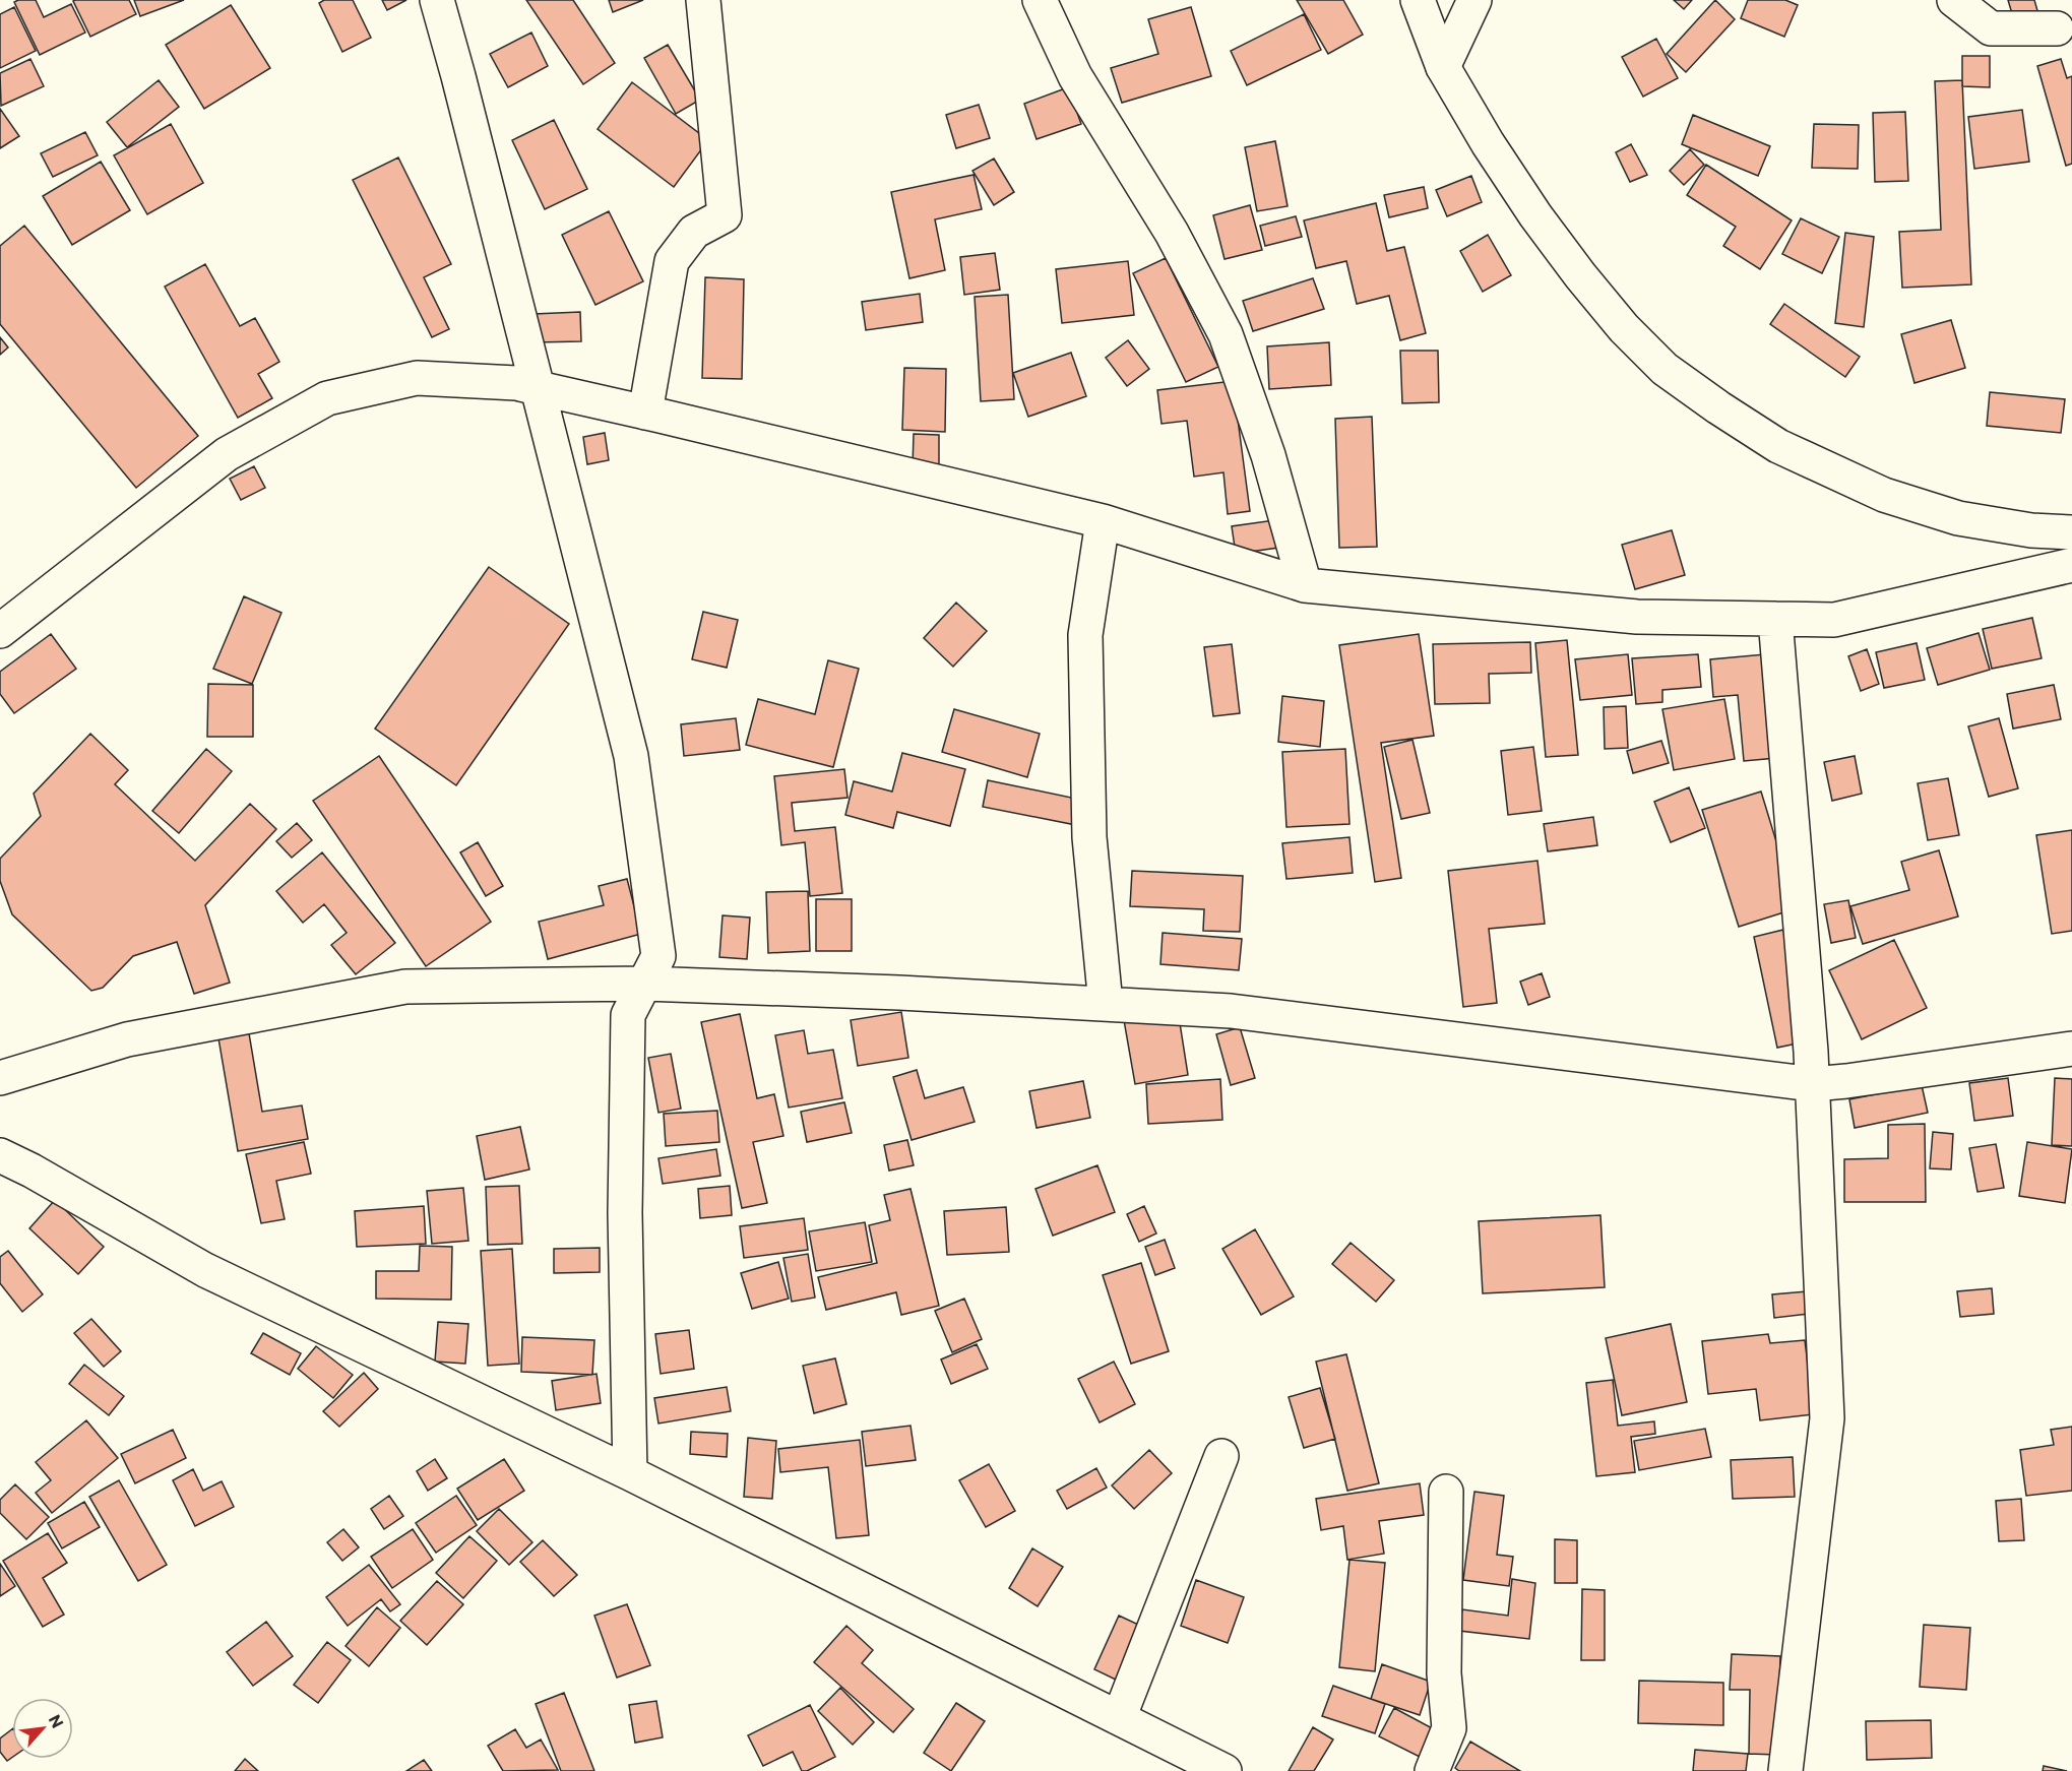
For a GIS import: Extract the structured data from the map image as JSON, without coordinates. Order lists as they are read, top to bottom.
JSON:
{
  "north": "top right"
}
